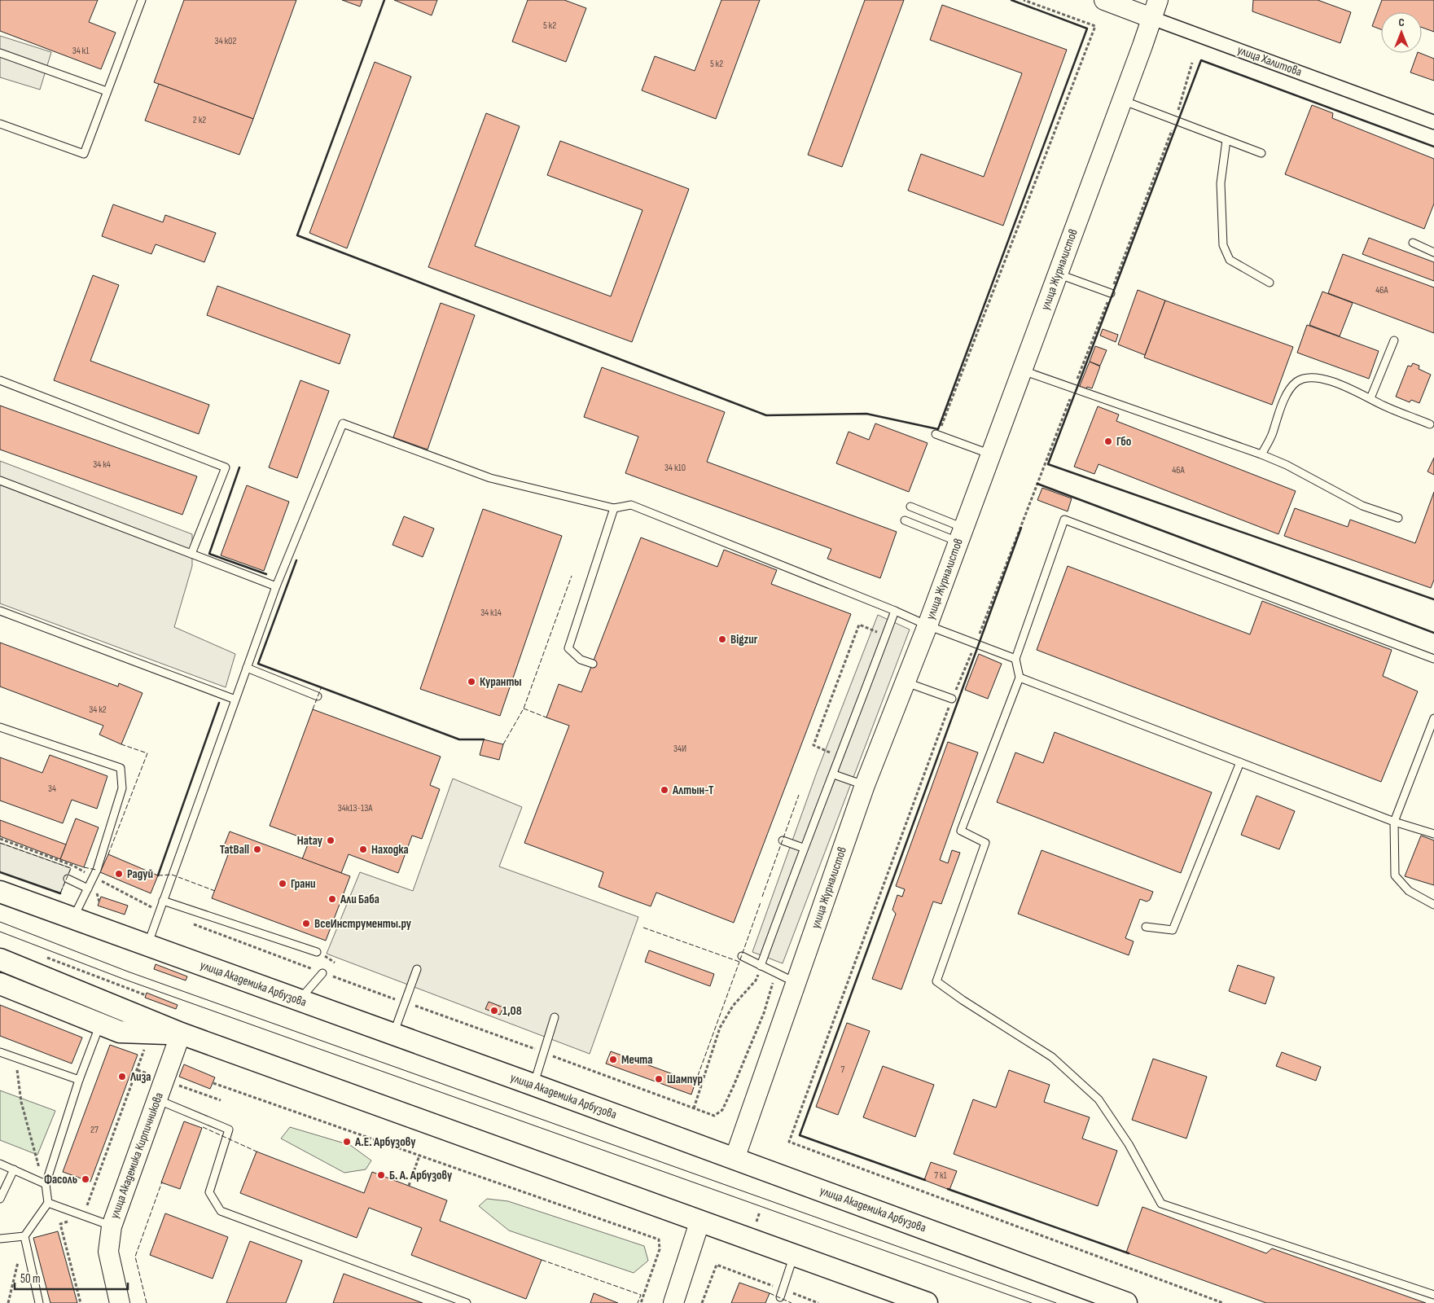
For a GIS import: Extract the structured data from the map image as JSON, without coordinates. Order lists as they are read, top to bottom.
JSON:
{
  "streets": {
    "main road": ["улица Академика Арбузова"],
    "street": ["улица Халитова", "улица Журналистов", "улица Академика Кирпичникова"]
  },
  "crossings": [
    ["улица Халитова", "улица Журналистов"],
    ["улица Журналистов", "улица Академика Арбузова"]
  ],
  "places": [
    "Гбо",
    "Bigzur",
    "Куранты",
    "Алтын-Т",
    "Hatay",
    "TatBall",
    "Находка",
    "Радуй",
    "Грани",
    "Али Баба",
    "ВсеИнструменты.ру",
    "1,08",
    "Мечта",
    "Лиза",
    "Шампур",
    "А.Е. Арбузову",
    "Б. А. Арбузову",
    "Фасоль"
  ],
  "house_numbers": [
    "5 к2",
    "34 к02",
    "34 к1",
    "5 к2",
    "2 к2",
    "46А",
    "34 к4",
    "34 к10",
    "46А",
    "34 к14",
    "34 к2",
    "34И",
    "34",
    "34к13-13А",
    "7",
    "27",
    "7 к1"
  ],
  "scale_bar": "50 m",
  "north": "top"
}
